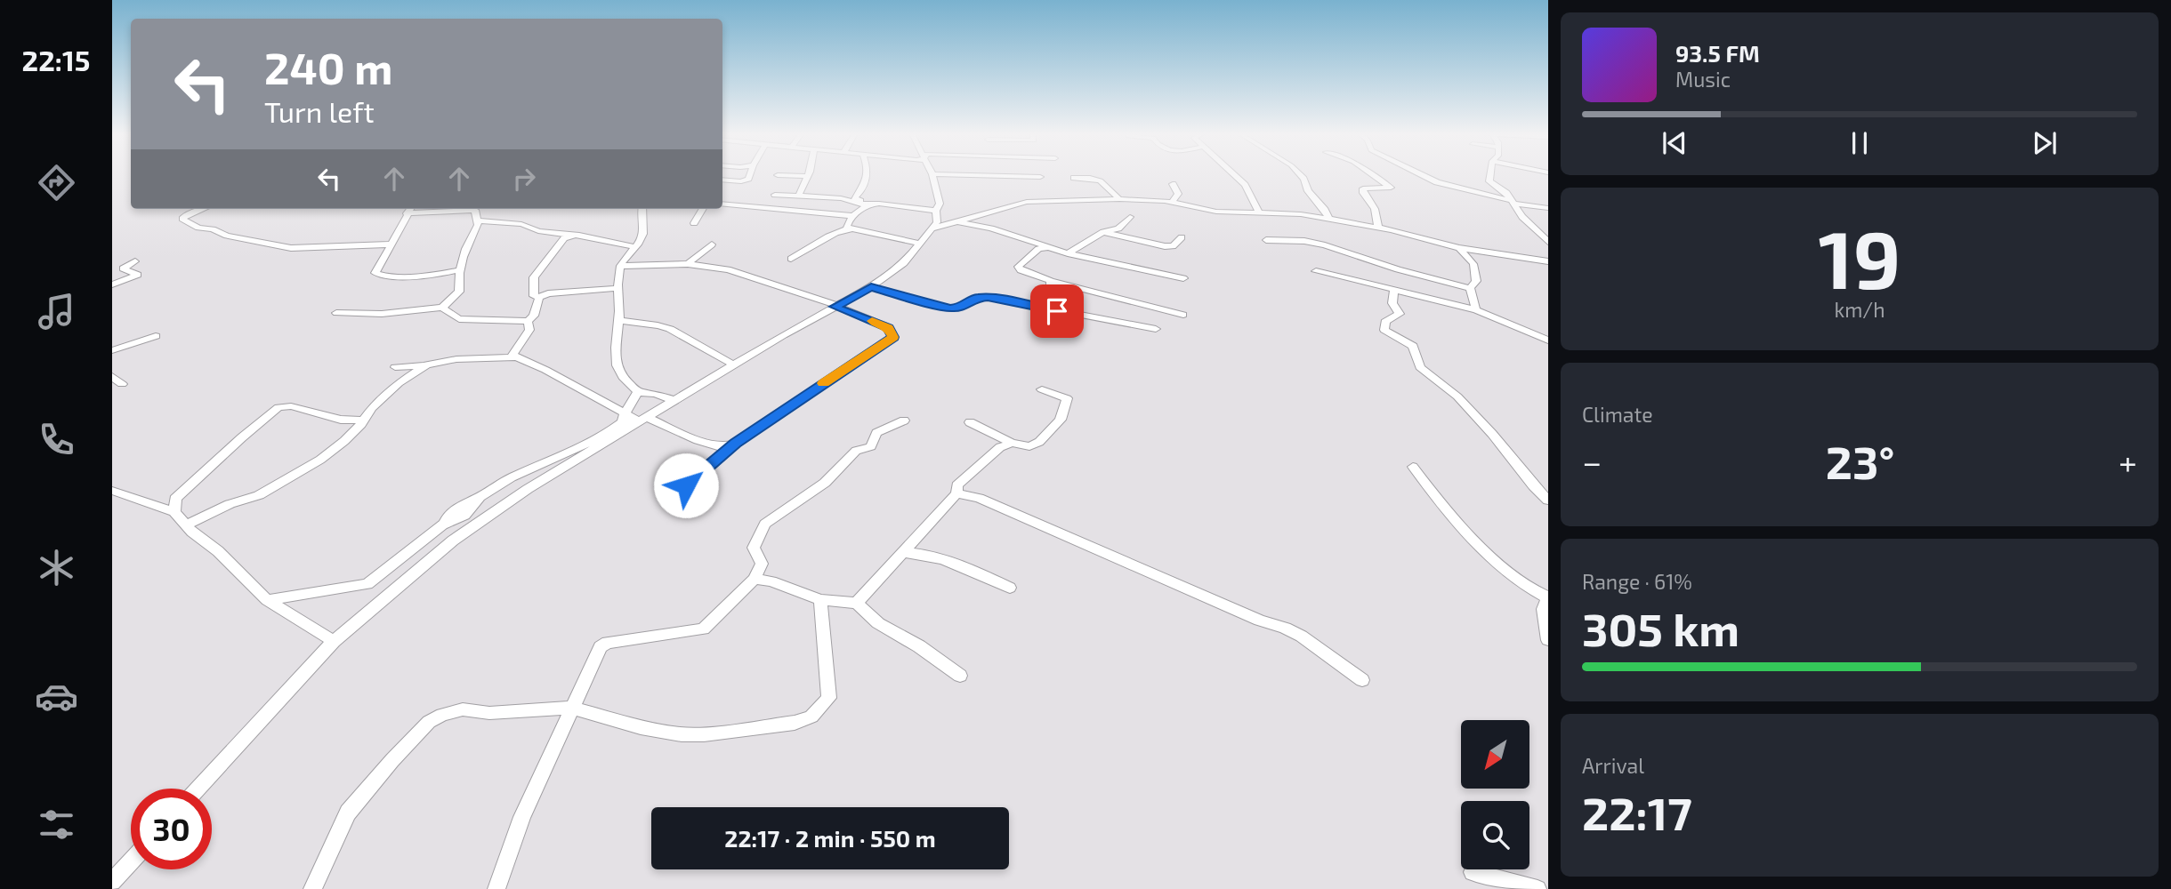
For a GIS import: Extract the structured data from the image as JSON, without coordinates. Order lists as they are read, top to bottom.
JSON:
{
  "north": "bottom left",
  "page": {
    "tabs": "22:15",
    "turn": ["240 m", "Turn left"],
    "song": ["93.5 FM", "Music"],
    "tile": [
      ["19", "km/h"],
      "Climate",
      ["Range · 61%", "305 km"],
      ["Arrival", "22:17"]
    ],
    "heat": ["−", "23°", "+"],
    "limit": "30",
    "trip": "22:17 · 2 min · 550 m"
  }
}
